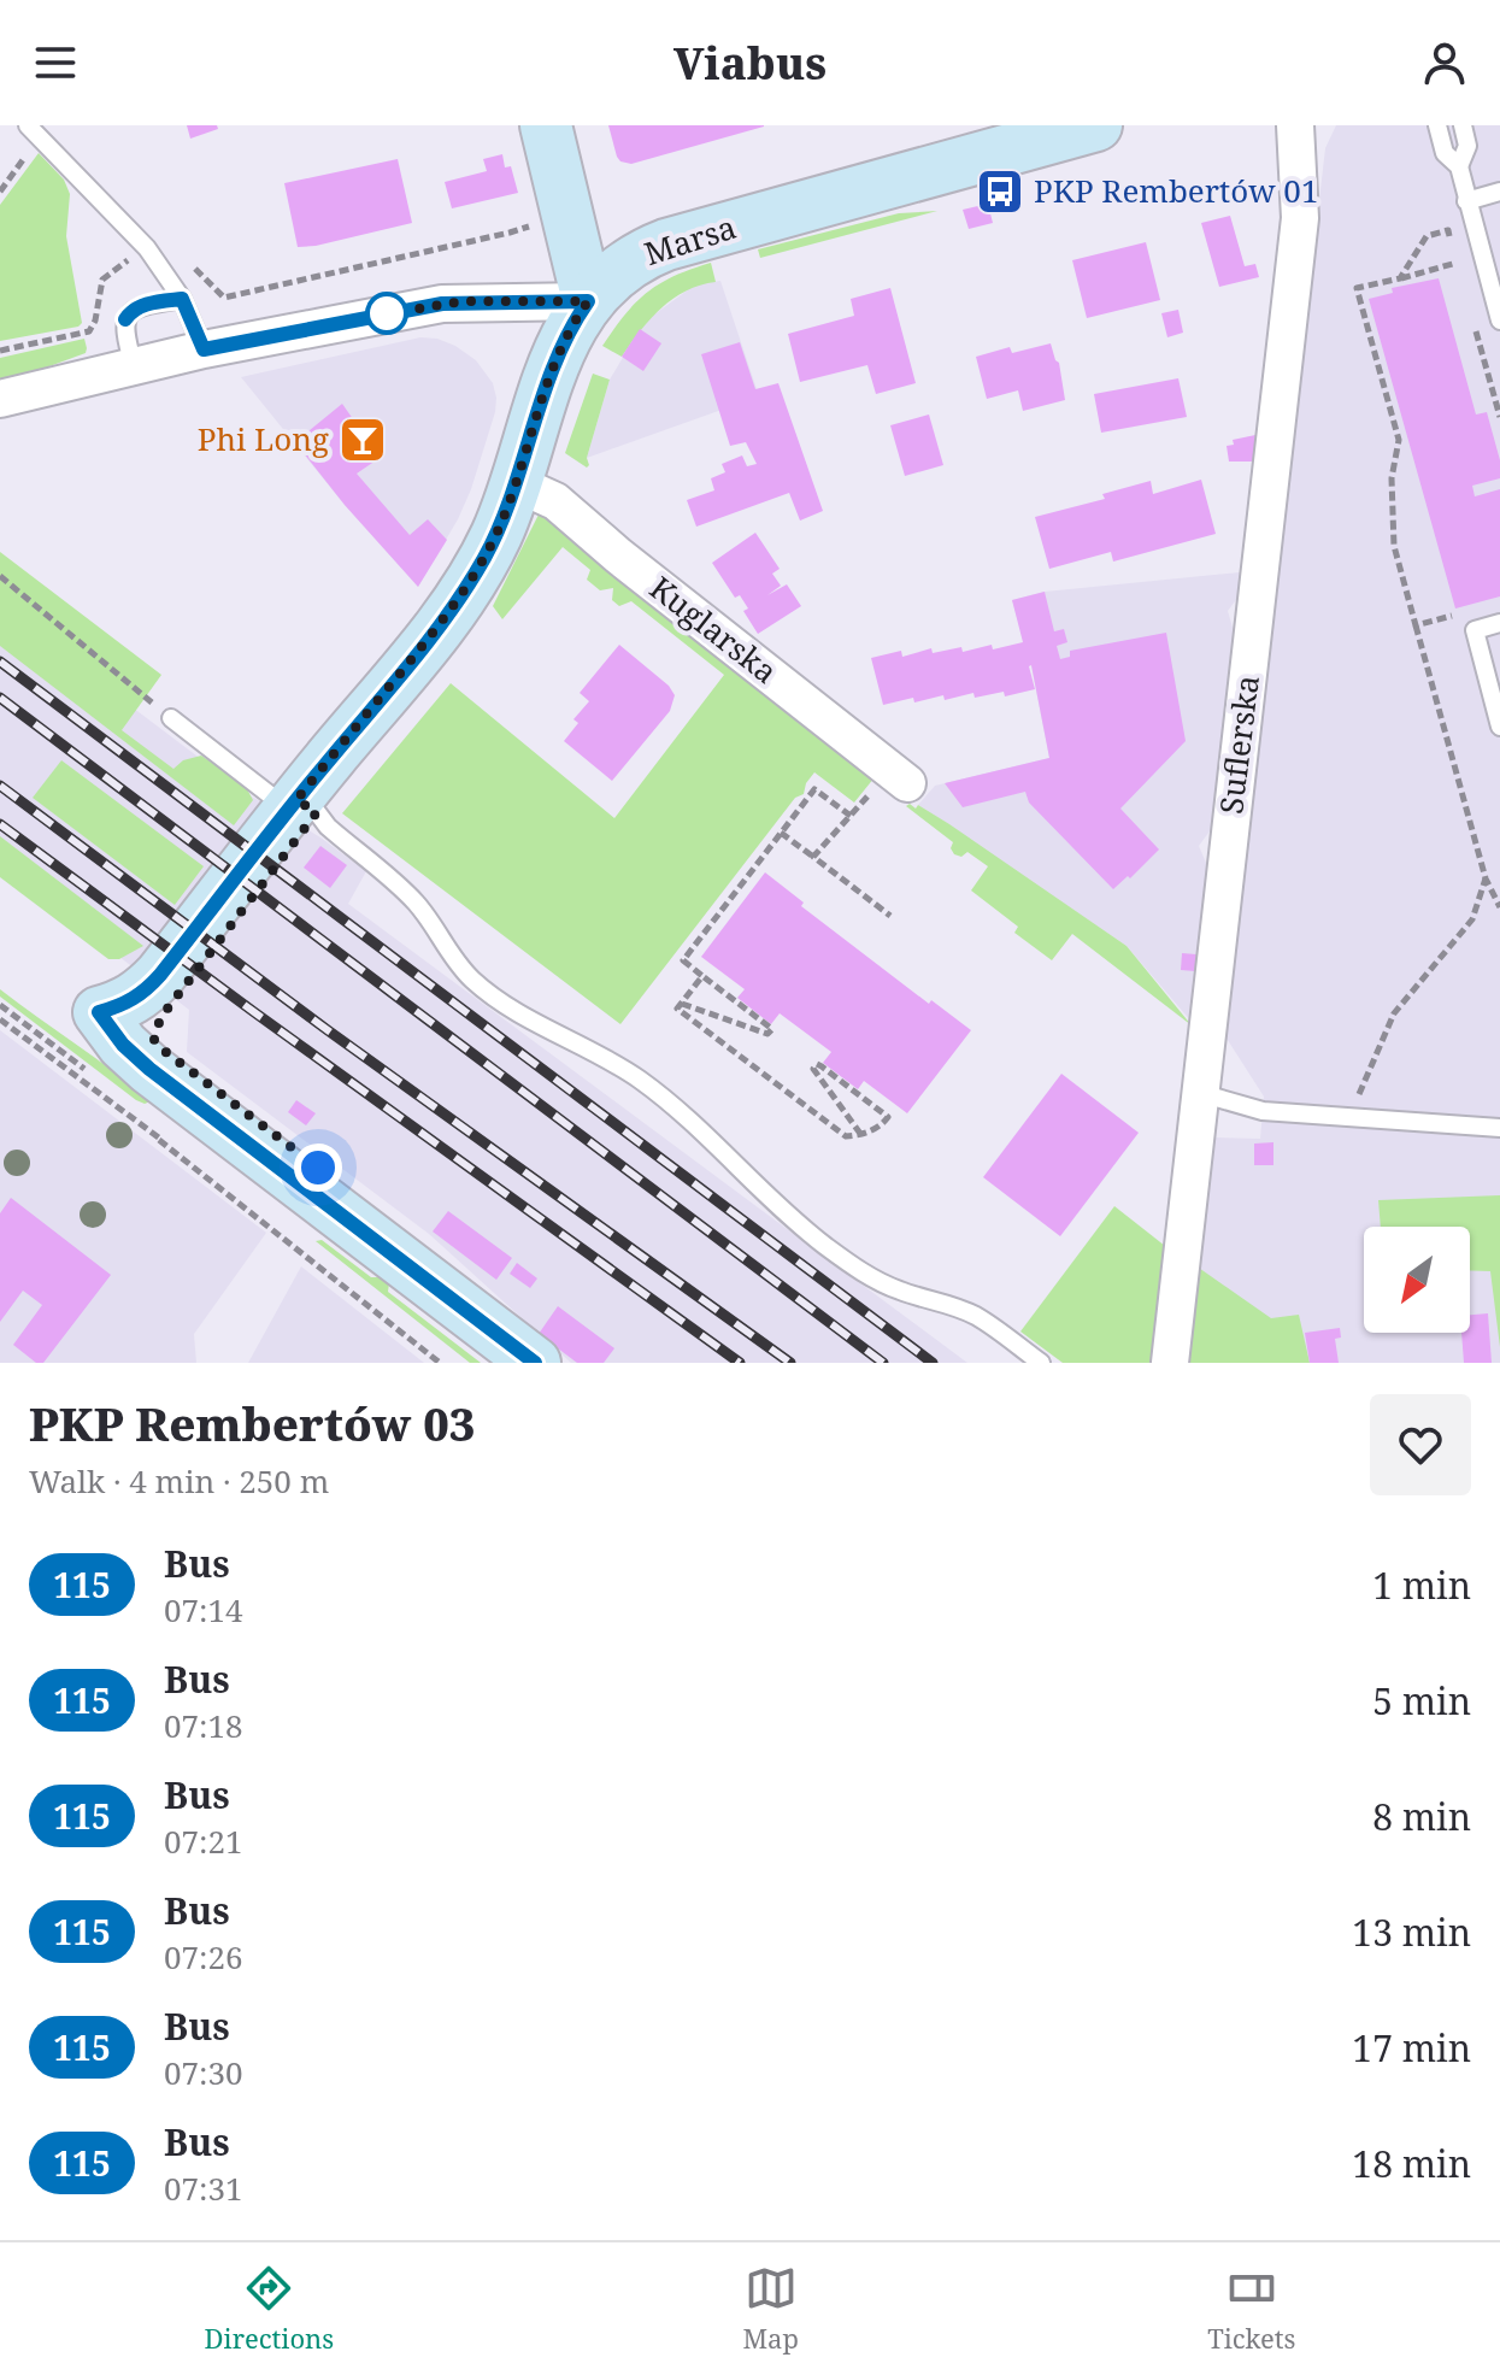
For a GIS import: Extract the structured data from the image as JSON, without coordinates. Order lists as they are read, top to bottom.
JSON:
{
  "streets": {
    "main road": ["Marsa"],
    "street": ["Kuglarska", "Suflerska"]
  },
  "crossings": [
    ["Marsa", "Kuglarska"]
  ],
  "places": {
    "bus stop": ["PKP Rembertów 01"],
    "bar": ["Phi Long"]
  },
  "lines": ["bus line 115"],
  "north": "bottom left",
  "page": {
    "header": "Viabus",
    "heading": ["PKP Rembertów 03", "Walk · 4 min · 250 m"],
    "list": [
      {
        "mark": "115",
        "name": "Bus",
        "note": "07:14",
        "value": "1 min"
      },
      {
        "mark": "115",
        "name": "Bus",
        "note": "07:18",
        "value": "5 min"
      },
      {
        "mark": "115",
        "name": "Bus",
        "note": "07:21",
        "value": "8 min"
      },
      {
        "mark": "115",
        "name": "Bus",
        "note": "07:26",
        "value": "13 min"
      },
      {
        "mark": "115",
        "name": "Bus",
        "note": "07:30",
        "value": "17 min"
      },
      {
        "mark": "115",
        "name": "Bus",
        "note": "07:31",
        "value": "18 min"
      }
    ],
    "tabs": ["Directions", "Map", "Tickets"]
  }
}
